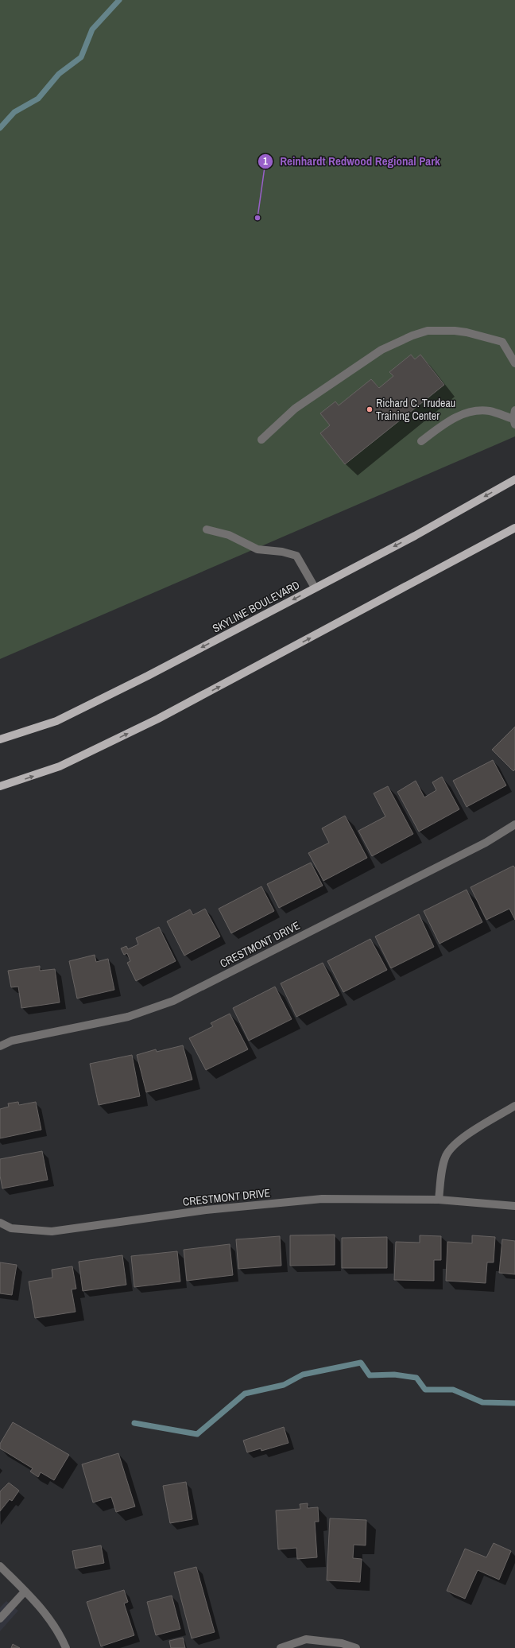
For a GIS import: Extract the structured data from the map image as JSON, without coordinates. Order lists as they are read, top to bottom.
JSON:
{
  "streets": {
    "main road": ["SKYLINE BOULEVARD"],
    "street": ["CRESTMONT DRIVE"]
  },
  "places": ["Reinhardt Redwood Regional Park", "Richard C. Trudeau Training Center"]
}
